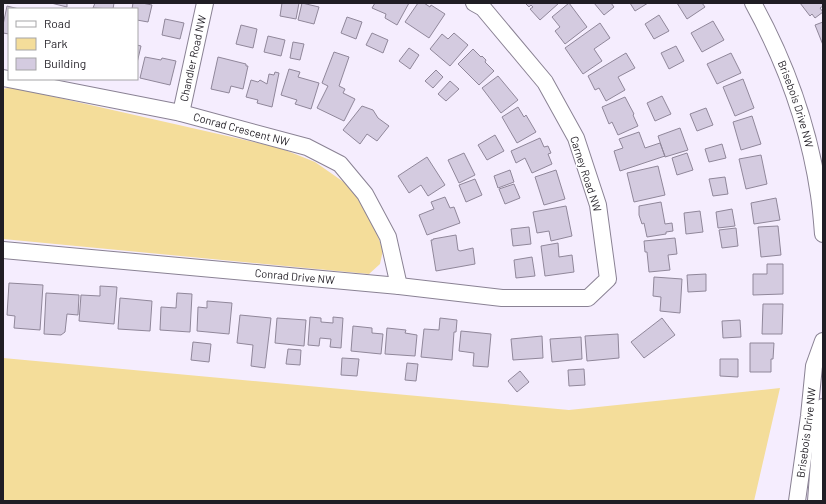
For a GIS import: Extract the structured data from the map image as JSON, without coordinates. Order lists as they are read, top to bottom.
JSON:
{
  "streets": {
    "street": [
      "Chandler Road NW",
      "Brisebois Drive NW",
      "Conrad Crescent NW",
      "Carney Road NW",
      "Conrad Drive NW"
    ]
  },
  "crossings": [
    ["Chandler Road NW", "Conrad Crescent NW"],
    ["Conrad Crescent NW", "Conrad Drive NW"],
    ["Carney Road NW", "Conrad Drive NW"]
  ],
  "legend": ["Road", "Park", "Building"]
}
